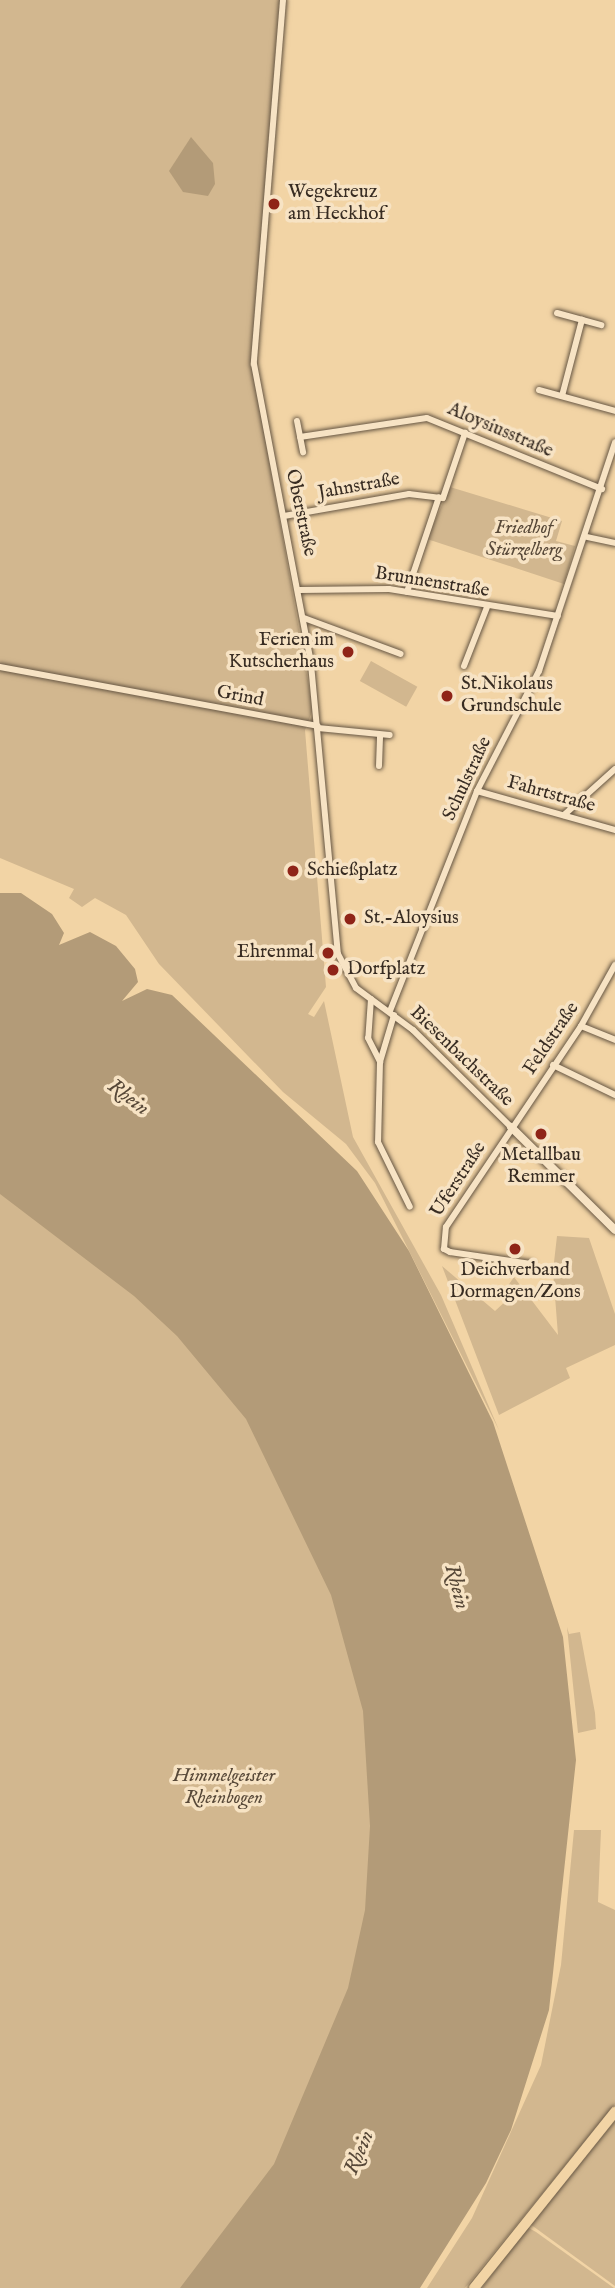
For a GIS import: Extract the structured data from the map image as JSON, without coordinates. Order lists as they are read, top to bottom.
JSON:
{
  "streets": {
    "street": [
      "Aloysiusstraße",
      "Jahnstraße",
      "Oberstraße",
      "Brunnenstraße",
      "Grind",
      "Schulstraße",
      "Fahrtstraße",
      "Feldstraße",
      "Biesenbachstraße",
      "Uferstraße"
    ]
  },
  "crossings": [
    ["Aloysiusstraße", "Schulstraße"],
    ["Jahnstraße", "Oberstraße"],
    ["Oberstraße", "Brunnenstraße"],
    ["Oberstraße", "Grind"],
    ["Oberstraße", "Schulstraße"],
    ["Oberstraße", "Biesenbachstraße"],
    ["Brunnenstraße", "Schulstraße"],
    ["Schulstraße", "Fahrtstraße"],
    ["Schulstraße", "Biesenbachstraße"],
    ["Feldstraße", "Biesenbachstraße"],
    ["Feldstraße", "Uferstraße"],
    ["Biesenbachstraße", "Uferstraße"]
  ],
  "water": ["Rhein"],
  "parks": ["Friedhof Stürzelberg", "Himmelgeister Rheinbogen"],
  "places": [
    "Wegekreuz am Heckhof",
    "Ferien im Kutscherhaus",
    "St.Nikolaus Grundschule",
    "Schießplatz",
    "St.-Aloysius",
    "Ehrenmal",
    "Dorfplatz",
    "Metallbau Remmer",
    "Deichverband Dormagen/Zons"
  ]
}
